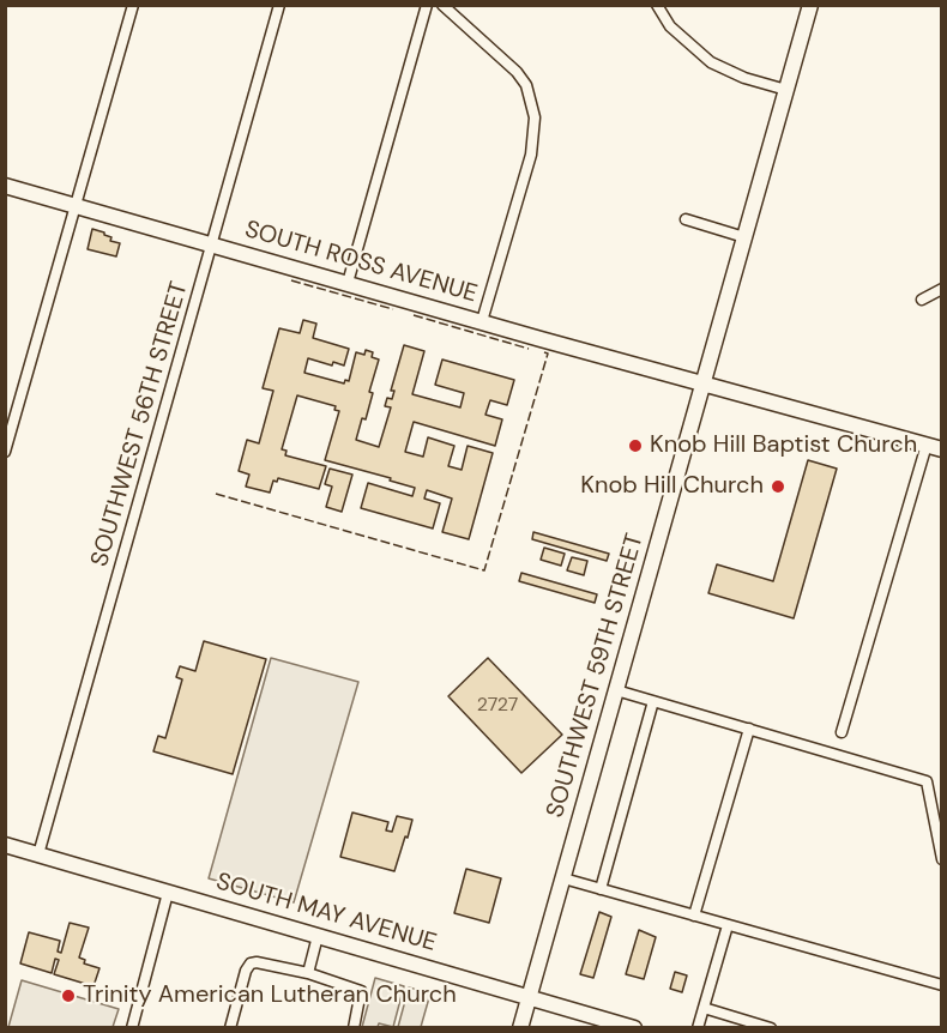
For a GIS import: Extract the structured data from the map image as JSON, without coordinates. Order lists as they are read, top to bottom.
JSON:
{
  "streets": {
    "main road": ["SOUTH ROSS AVENUE", "SOUTHWEST 59TH STREET", "SOUTH MAY AVENUE"],
    "street": ["SOUTHWEST 56TH STREET"]
  },
  "crossings": [
    ["SOUTH ROSS AVENUE", "SOUTHWEST 56TH STREET"],
    ["SOUTH ROSS AVENUE", "SOUTHWEST 59TH STREET"],
    ["SOUTHWEST 56TH STREET", "SOUTH MAY AVENUE"],
    ["SOUTHWEST 59TH STREET", "SOUTH MAY AVENUE"]
  ],
  "places": ["Knob Hill Baptist Church", "Knob Hill Church", "Trinity American Lutheran Church"],
  "house_numbers": ["2727"]
}
